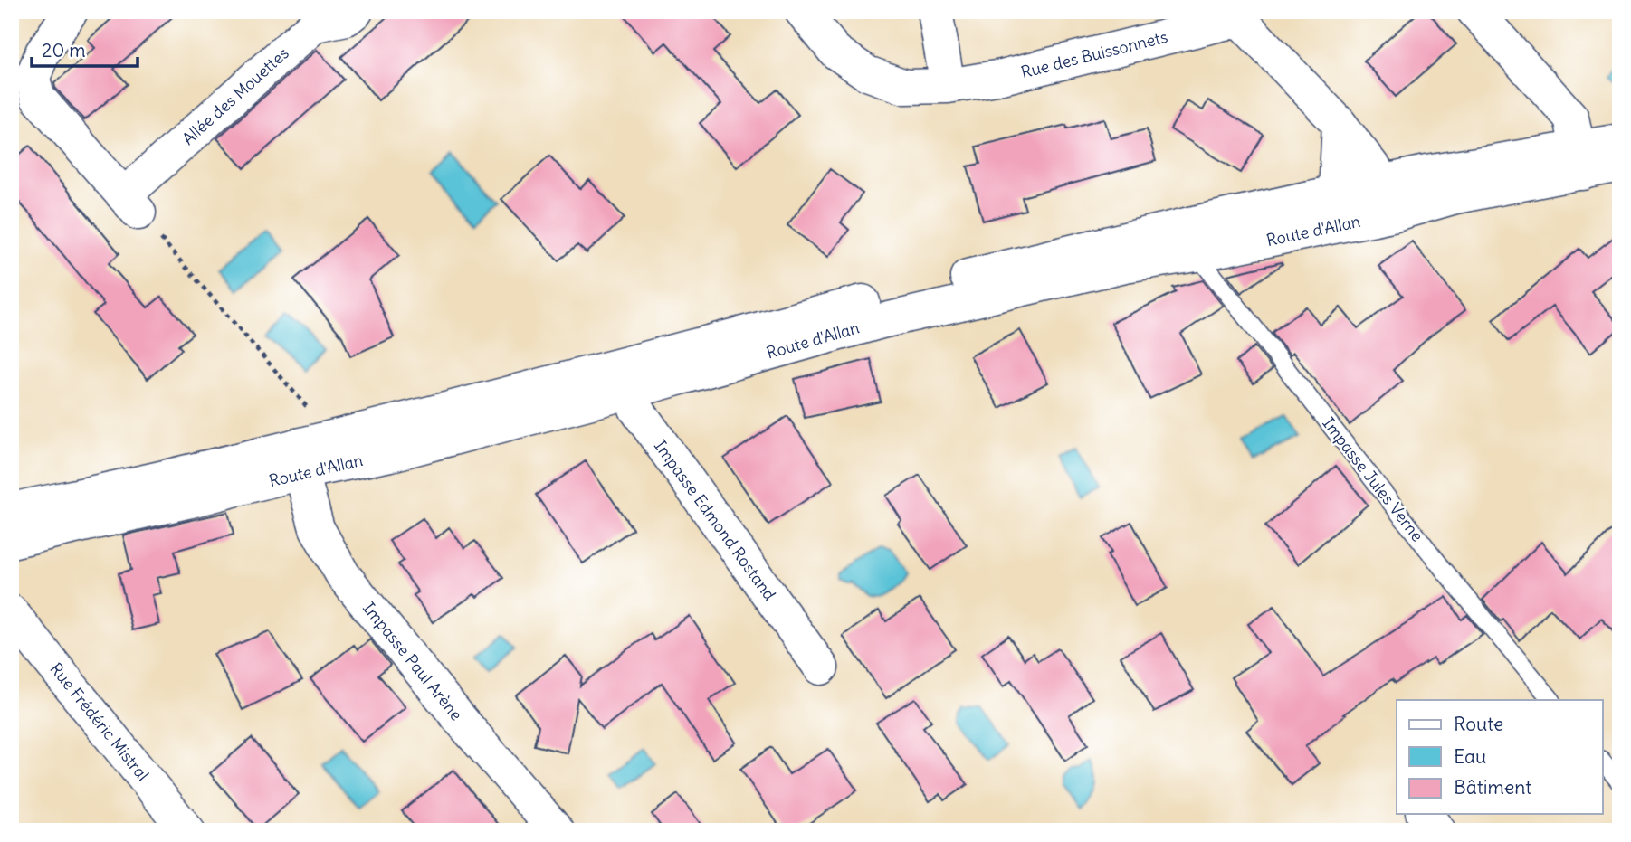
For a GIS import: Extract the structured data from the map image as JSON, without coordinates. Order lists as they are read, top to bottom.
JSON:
{
  "streets": {
    "street": [
      "Rue des Buissonnets",
      "Allée des Mouettes",
      "Route d'Allan",
      "Impasse Edmond Rostand",
      "Impasse Paul Arène",
      "Rue Frédéric Mistral"
    ],
    "lane": ["Impasse Jules Verne"]
  },
  "crossings": [
    ["Rue des Buissonnets", "Route d'Allan"],
    ["Route d'Allan", "Impasse Jules Verne"],
    ["Route d'Allan", "Impasse Edmond Rostand"],
    ["Route d'Allan", "Impasse Paul Arène"]
  ],
  "legend": ["Route", "Eau", "Bâtiment"],
  "scale_bar": "20 m"
}
